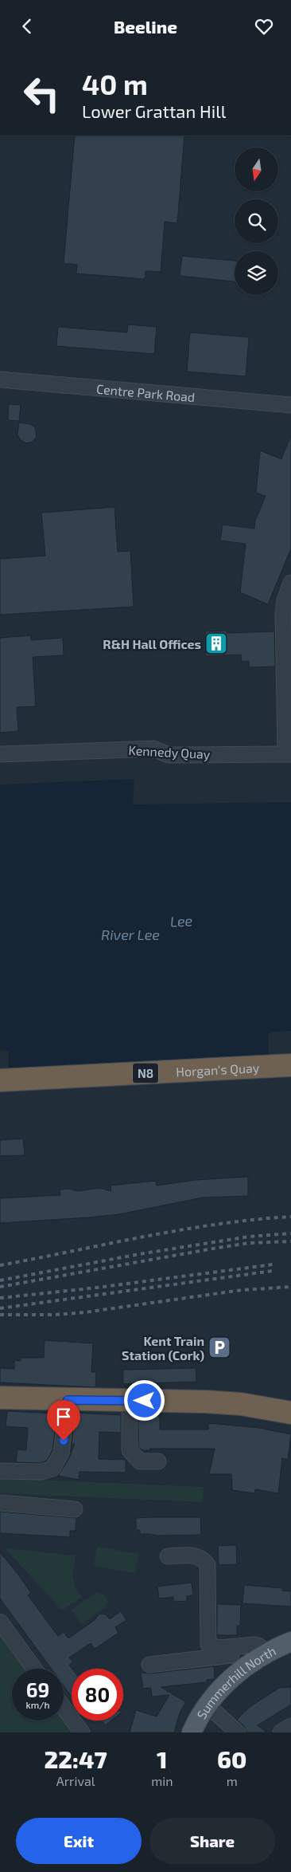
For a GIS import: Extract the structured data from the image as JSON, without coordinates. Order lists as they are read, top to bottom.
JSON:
{
  "streets": {
    "highway": ["Horgan's Quay", "N8"],
    "main road": ["Summerhill North"],
    "street": ["Centre Park Road", "Kennedy Quay"]
  },
  "water": ["Lee", "River Lee"],
  "places": {
    "building": ["R&H Hall Offices"],
    "parking": ["Kent Train Station (Cork)"]
  },
  "north": "bottom",
  "page": {
    "header": "Beeline",
    "turn": ["40 m", "Lower Grattan Hill"],
    "speed": "69 km/h",
    "limit": "80",
    "eta": [
      "22:47",
      "Arrival",
      "1",
      "min",
      "60",
      "m"
    ],
    "buttons": ["Exit", "Share"]
  }
}
